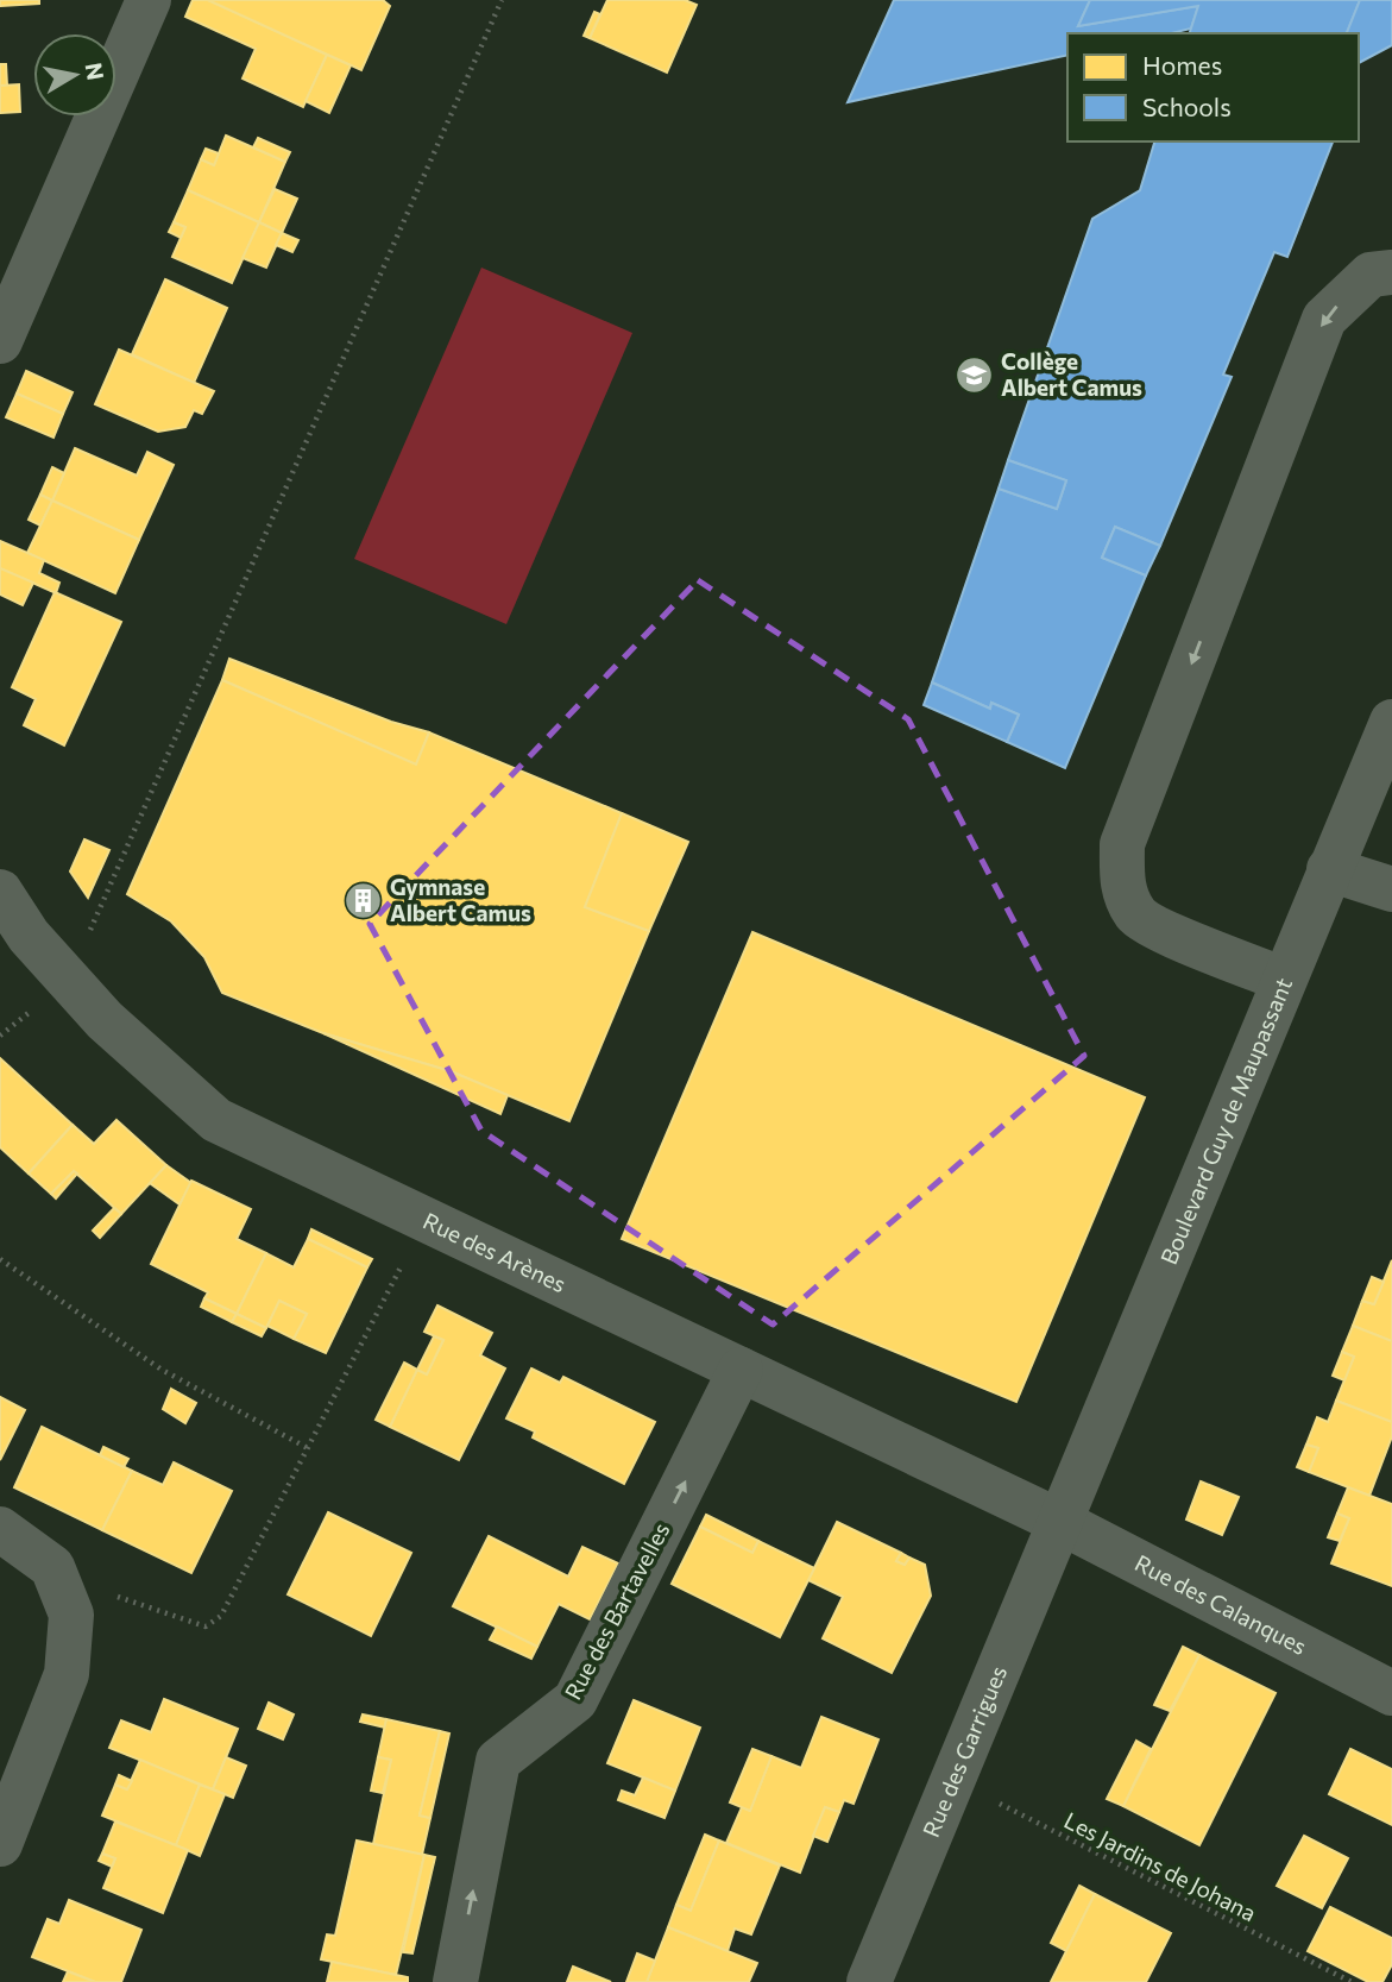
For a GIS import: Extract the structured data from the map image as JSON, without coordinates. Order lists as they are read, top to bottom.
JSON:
{
  "streets": {
    "street": [
      "Boulevard Guy de Maupassant",
      "Rue des Arènes",
      "Rue des Calanques",
      "Rue des Bartavelles",
      "Rue des Garrigues"
    ],
    "path": ["Les Jardins de Johana"]
  },
  "crossings": [
    ["Boulevard Guy de Maupassant", "Rue des Arènes"],
    ["Boulevard Guy de Maupassant", "Rue des Calanques"],
    ["Boulevard Guy de Maupassant", "Rue des Garrigues"],
    ["Rue des Arènes", "Rue des Calanques"],
    ["Rue des Arènes", "Rue des Bartavelles"],
    ["Rue des Arènes", "Rue des Garrigues"],
    ["Rue des Calanques", "Rue des Garrigues"],
    ["Rue des Garrigues", "Les Jardins de Johana"]
  ],
  "one_way": ["Rue des Bartavelles"],
  "places": {
    "school or university": ["Collège Albert Camus"],
    "building": ["Gymnase Albert Camus"]
  },
  "legend": ["Homes", "Schools"],
  "north": "right"
}
